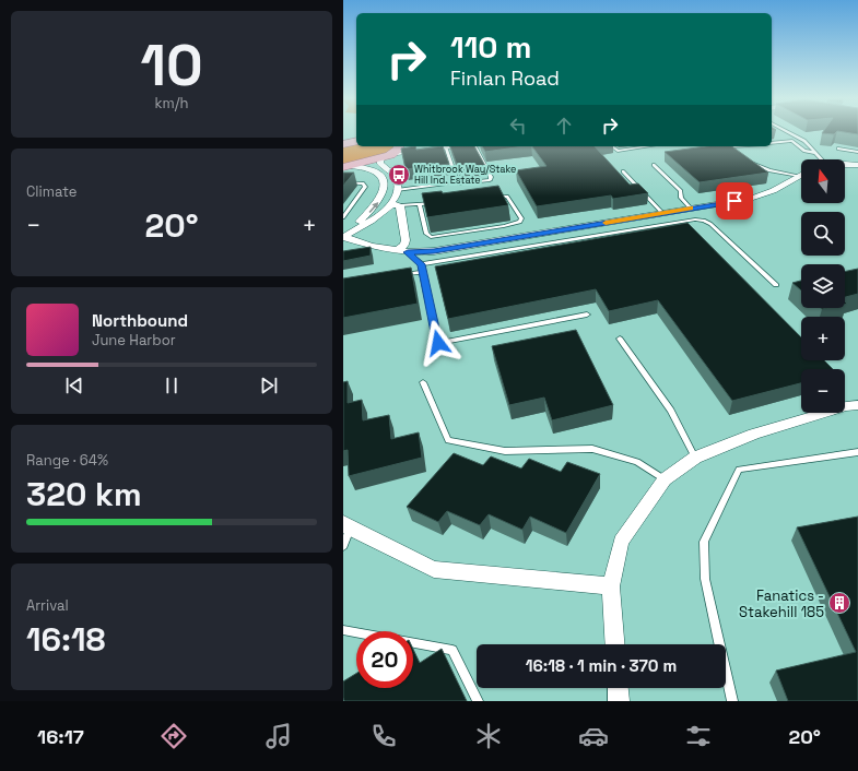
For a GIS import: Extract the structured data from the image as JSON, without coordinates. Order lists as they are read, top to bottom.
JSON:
{
  "places": {
    "bus stop": ["Whitbrook Way/Stake Hill Ind. Estate"],
    "building": ["Fanatics - Stakehill 185"]
  },
  "north": "top",
  "page": {
    "tile": [
      ["10", "km/h"],
      "Climate",
      ["Range · 64%", "320 km"],
      ["Arrival", "16:18"]
    ],
    "turn": ["110 m", "Finlan Road"],
    "map_buttons": ["+", "−"],
    "heat": ["−", "20°", "+"],
    "song": ["Northbound", "June Harbor"],
    "limit": "20",
    "trip": "16:18 · 1 min · 370 m",
    "tabs": ["16:17", "20°"]
  }
}
